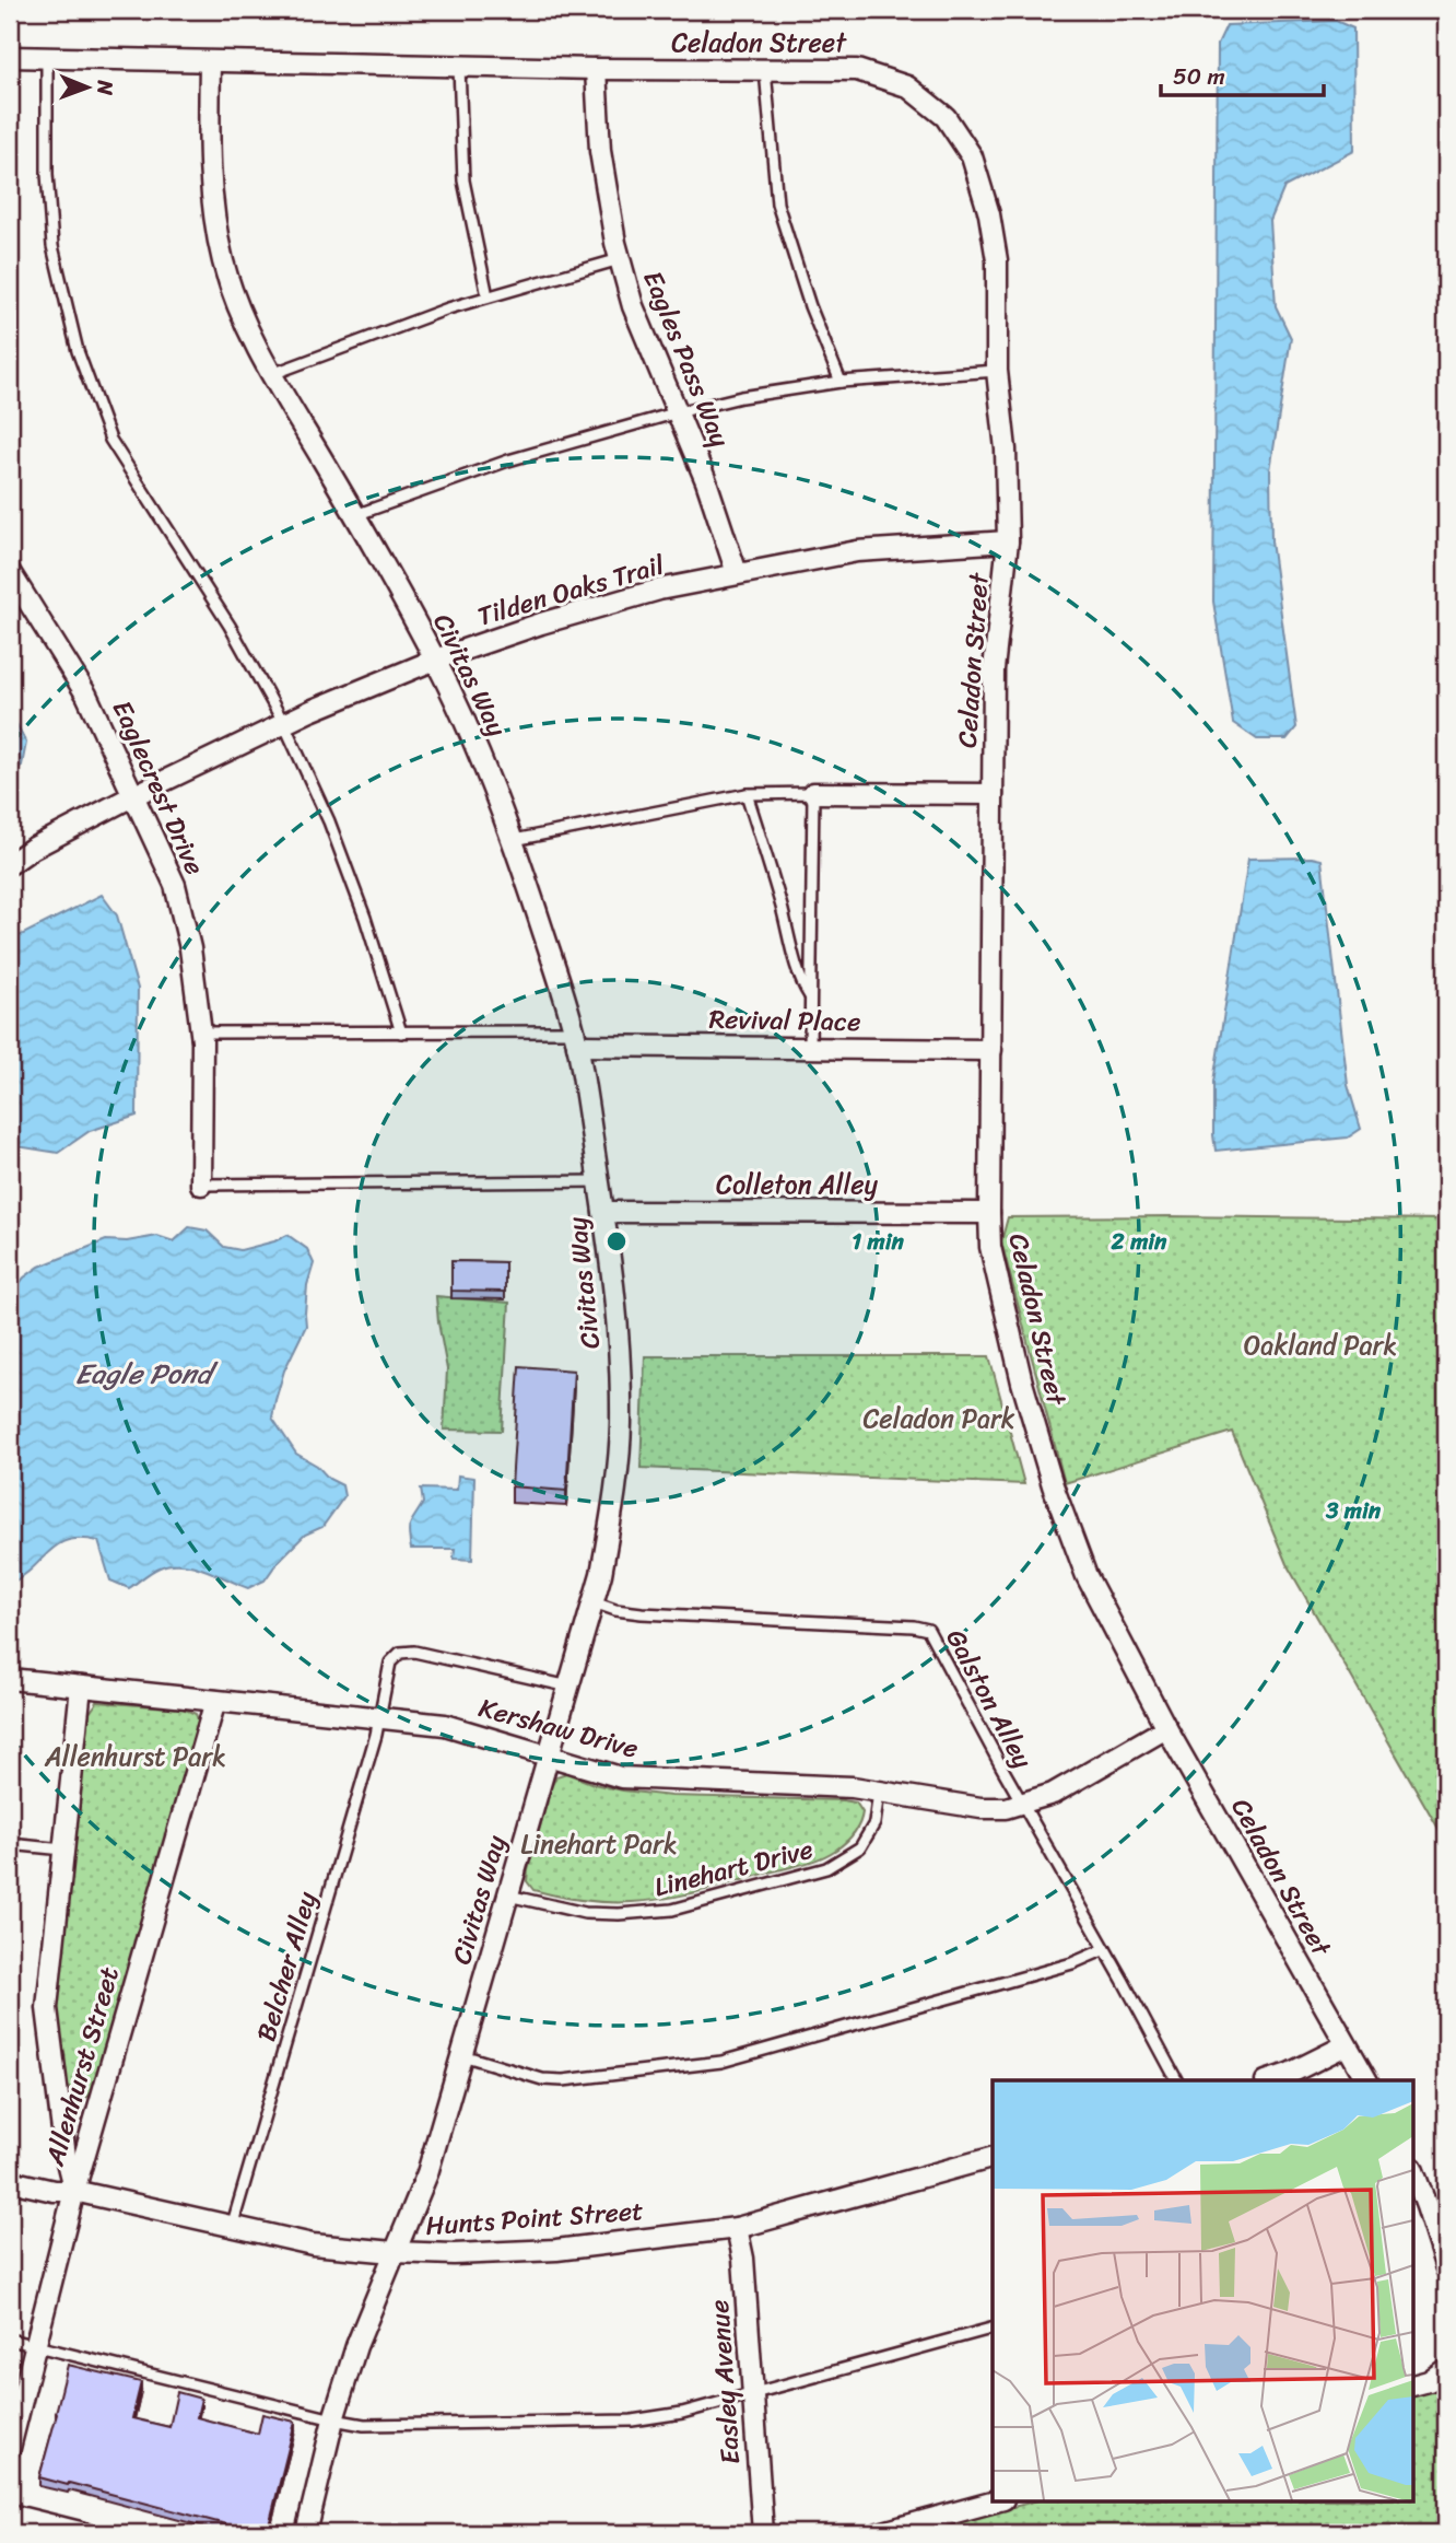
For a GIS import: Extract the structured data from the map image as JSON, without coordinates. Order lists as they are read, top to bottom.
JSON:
{
  "streets": {
    "street": [
      "Celadon Street",
      "Eagles Pass Way",
      "Tilden Oaks Trail",
      "Civitas Way",
      "Eaglecrest Drive",
      "Revival Place",
      "Colleton Alley",
      "Kershaw Drive",
      "Allenhurst Street",
      "Hunts Point Street",
      "Easley Avenue"
    ],
    "lane": ["Galston Alley", "Linehart Drive", "Belcher Alley"]
  },
  "crossings": [
    ["Celadon Street", "Eagles Pass Way"],
    ["Celadon Street", "Tilden Oaks Trail"],
    ["Celadon Street", "Civitas Way"],
    ["Celadon Street", "Revival Place"],
    ["Celadon Street", "Colleton Alley"],
    ["Celadon Street", "Kershaw Drive"],
    ["Eagles Pass Way", "Tilden Oaks Trail"],
    ["Tilden Oaks Trail", "Civitas Way"],
    ["Tilden Oaks Trail", "Eaglecrest Drive"],
    ["Civitas Way", "Revival Place"],
    ["Civitas Way", "Colleton Alley"],
    ["Civitas Way", "Galston Alley"],
    ["Civitas Way", "Kershaw Drive"],
    ["Civitas Way", "Linehart Drive"],
    ["Civitas Way", "Belcher Alley"],
    ["Civitas Way", "Hunts Point Street"],
    ["Galston Alley", "Kershaw Drive"],
    ["Kershaw Drive", "Linehart Drive"],
    ["Kershaw Drive", "Belcher Alley"],
    ["Kershaw Drive", "Allenhurst Street"],
    ["Belcher Alley", "Hunts Point Street"],
    ["Allenhurst Street", "Hunts Point Street"],
    ["Hunts Point Street", "Easley Avenue"]
  ],
  "water": ["Eagle Pond"],
  "parks": [
    "Oakland Park",
    "Celadon Park",
    "Allenhurst Park",
    "Linehart Park"
  ],
  "scale_bar": "50 m",
  "north": "right",
  "rings": ["1 min", "2 min", "3 min"]
}
